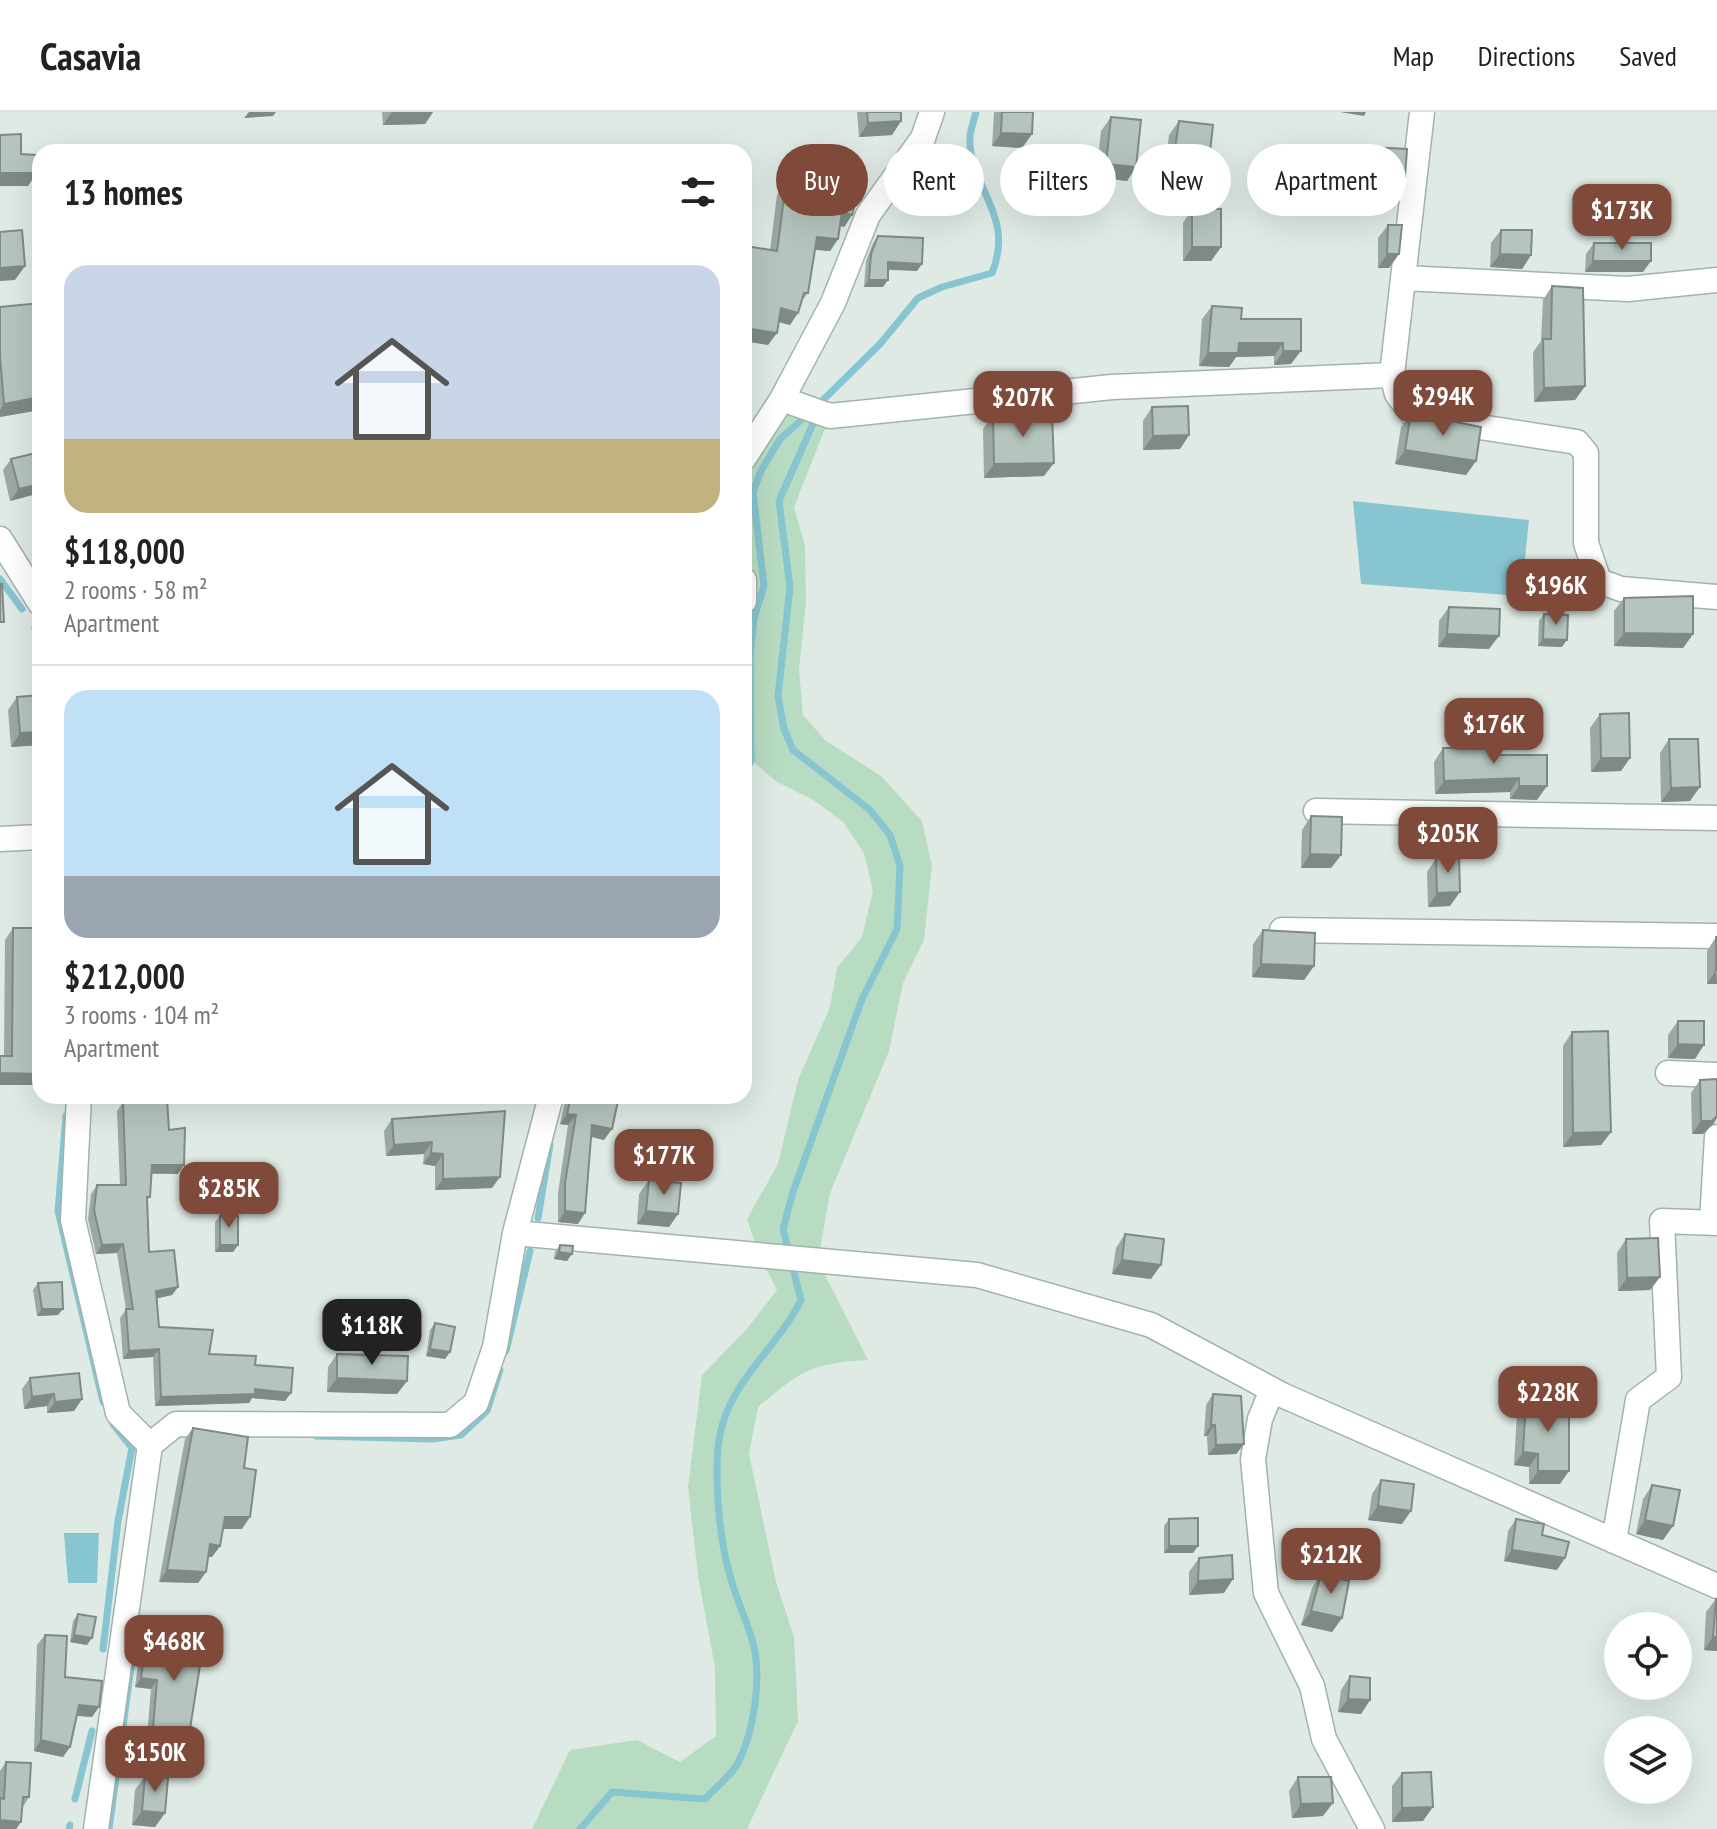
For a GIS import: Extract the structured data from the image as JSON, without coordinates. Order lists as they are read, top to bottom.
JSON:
{
  "page": {
    "header": "Casavia",
    "nav": ["Map", "Directions", "Saved"],
    "chip": [
      "Buy",
      "Rent",
      "Filters",
      "New",
      "Apartment"
    ],
    "heading": "13 homes",
    "price": [
      "$173K",
      "$294K",
      "$207K",
      "$196K",
      "$176K",
      "$205K",
      "$177K",
      "$285K",
      "$118K",
      "$228K",
      "$212K",
      "$468K",
      "$150K"
    ],
    "list": [
      {
        "name": "$118,000",
        "note": "2 rooms · 58 m² · Apartment"
      },
      {
        "name": "$212,000",
        "note": "3 rooms · 104 m² · Apartment"
      }
    ]
  }
}
